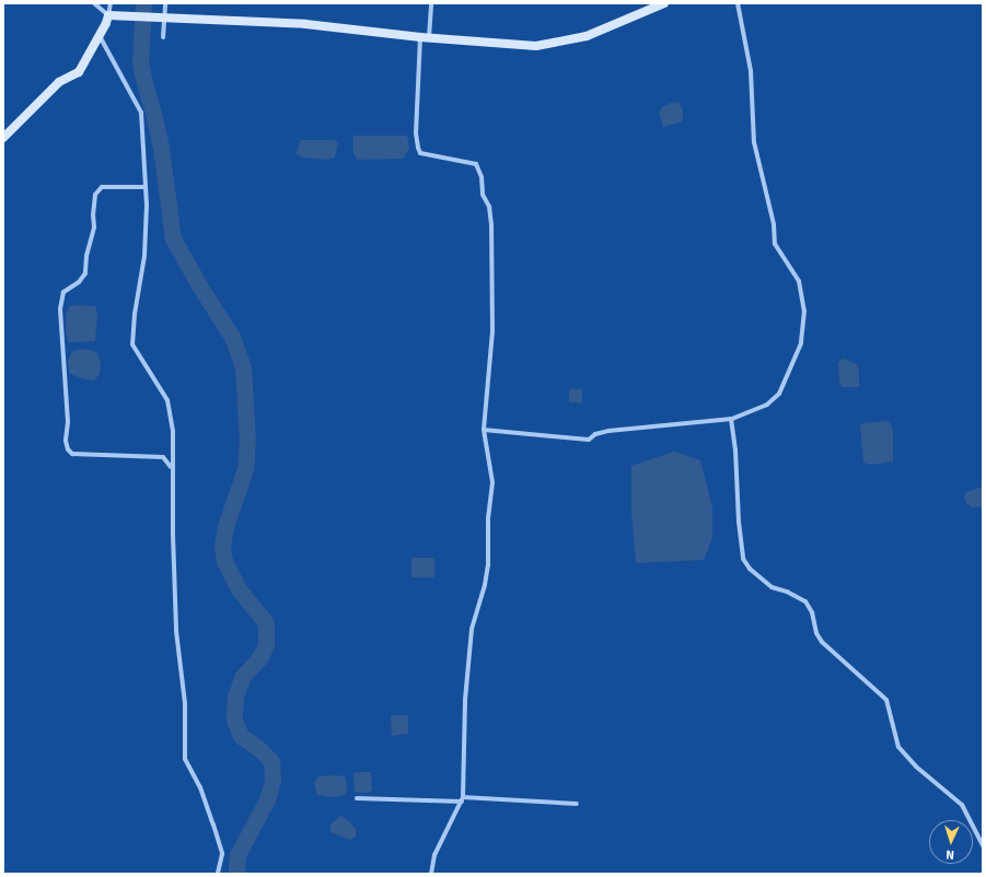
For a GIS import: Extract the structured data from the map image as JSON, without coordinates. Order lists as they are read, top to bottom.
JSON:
{
  "north": "bottom"
}
